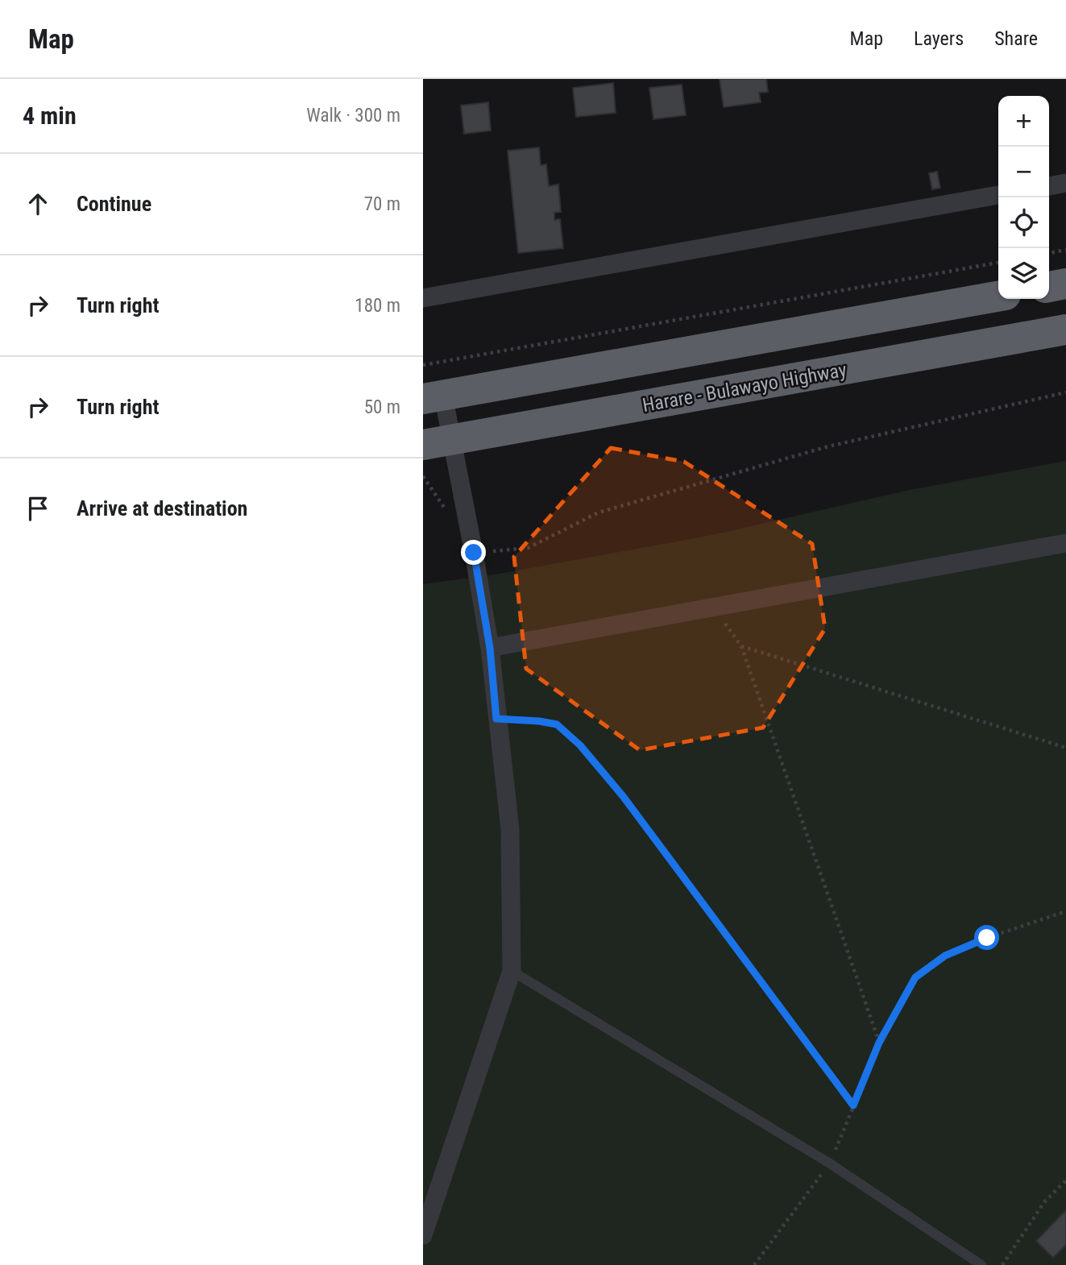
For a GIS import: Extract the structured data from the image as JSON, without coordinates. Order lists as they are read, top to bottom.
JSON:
{
  "streets": {
    "highway": ["Harare - Bulawayo Highway"]
  },
  "page": {
    "header": "Map",
    "nav": ["Map", "Layers", "Share"],
    "heading": ["4 min", "Walk · 300 m"],
    "map_buttons": ["+", "−"],
    "list": [
      ["Continue", "70 m"],
      ["Turn right", "180 m"],
      ["Turn right", "50 m"],
      "Arrive at destination"
    ]
  }
}
